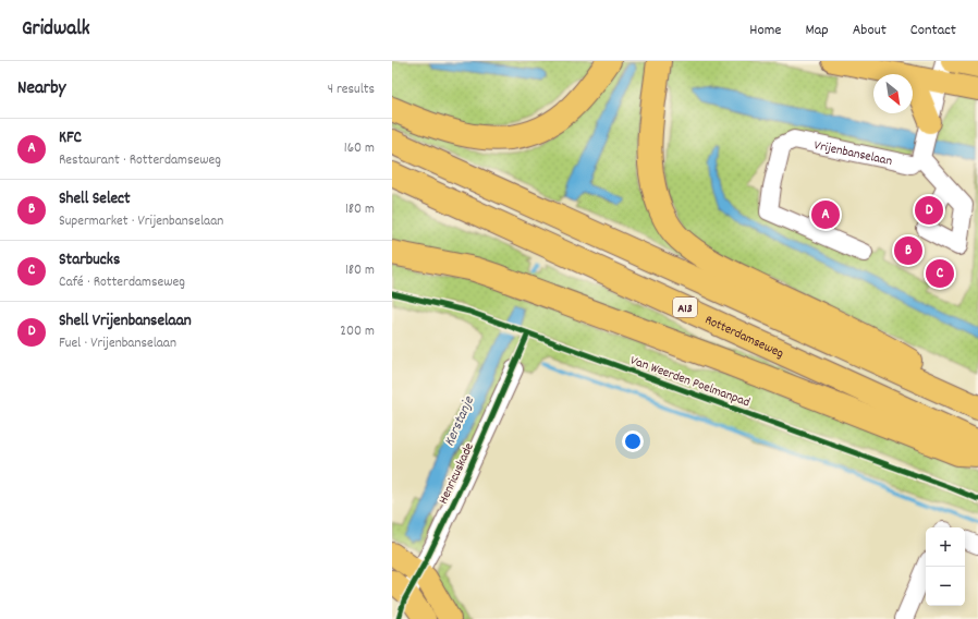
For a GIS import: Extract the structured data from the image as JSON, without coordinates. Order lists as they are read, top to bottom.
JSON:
{
  "streets": {
    "highway": ["A13", "Rotterdamseweg"],
    "street": ["Vrijenbanselaan", "Henricuskade"],
    "cycle path": ["Van Weerden Poelmanpad"]
  },
  "water": ["Kerstanje"],
  "north": "bottom right",
  "page": {
    "header": "Gridwalk",
    "nav": [
      "Home",
      "Map",
      "About",
      "Contact"
    ],
    "heading": ["Nearby", "4 results"],
    "list": [
      {
        "mark": "A",
        "name": "KFC",
        "note": "Restaurant · Rotterdamseweg",
        "value": "160 m"
      },
      {
        "mark": "B",
        "name": "Shell Select",
        "note": "Supermarket · Vrijenbanselaan",
        "value": "180 m"
      },
      {
        "mark": "C",
        "name": "Starbucks",
        "note": "Café · Rotterdamseweg",
        "value": "180 m"
      },
      {
        "mark": "D",
        "name": "Shell Vrijenbanselaan",
        "note": "Fuel · Vrijenbanselaan",
        "value": "200 m"
      }
    ],
    "pins": [
      "D",
      "A",
      "B",
      "C"
    ],
    "map_buttons": ["+", "−"]
  }
}
